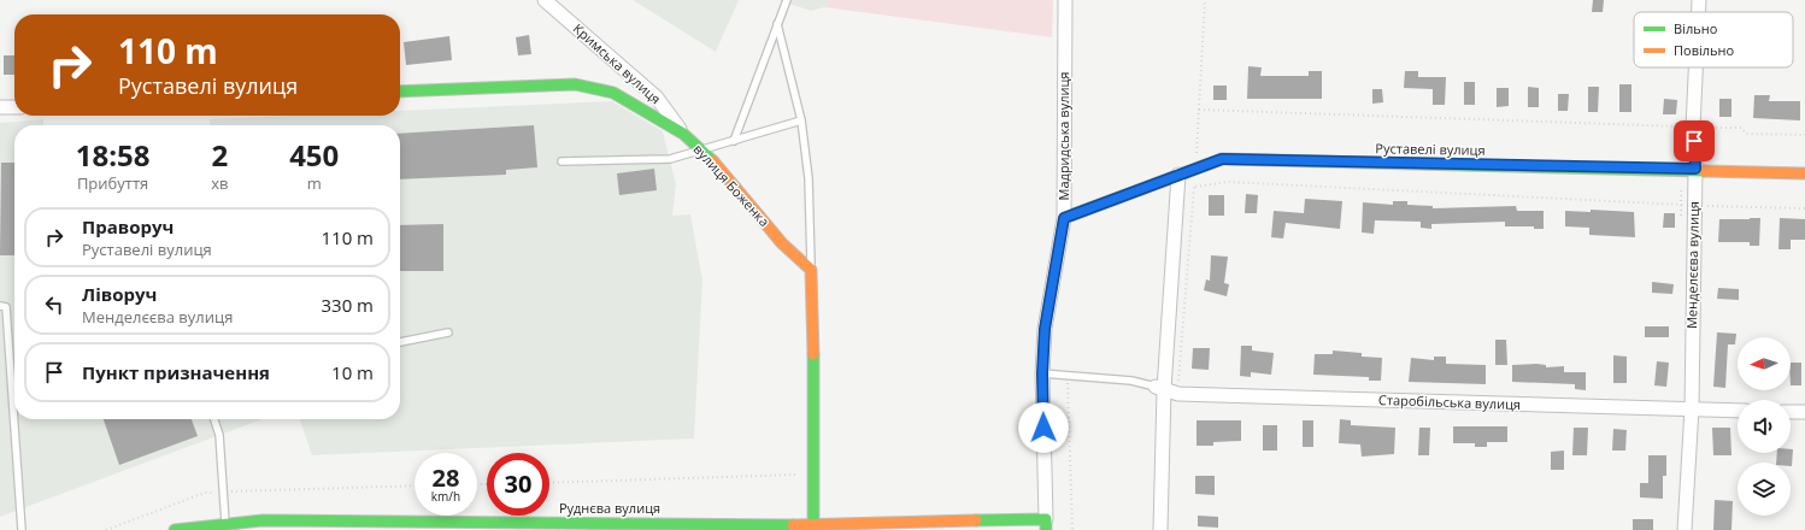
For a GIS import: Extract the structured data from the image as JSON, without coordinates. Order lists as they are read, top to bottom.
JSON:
{
  "streets": {
    "street": [
      "Кримська вулиця",
      "Мадридська вулиця",
      "Руставелі вулиця",
      "вулиця Боженка",
      "Менделєєва вулиця",
      "Старобільська вулиця",
      "Руднєва вулиця"
    ]
  },
  "crossings": [
    ["Кримська вулиця", "вулиця Боженка"],
    ["Мадридська вулиця", "Руставелі вулиця"],
    ["Мадридська вулиця", "Руднєва вулиця"],
    ["Руставелі вулиця", "Менделєєва вулиця"],
    ["Менделєєва вулиця", "Старобільська вулиця"]
  ],
  "legend": ["Вільно", "Повільно"],
  "north": "left",
  "page": {
    "turn": ["110 m", "Руставелі вулиця"],
    "eta": [
      "18:58",
      "Прибуття",
      "2",
      "хв",
      "450",
      "m"
    ],
    "list": [
      {
        "name": "Праворуч",
        "note": "Руставелі вулиця",
        "value": "110 m"
      },
      {
        "name": "Ліворуч",
        "note": "Менделєєва вулиця",
        "value": "330 m"
      },
      {
        "name": "Пункт призначення",
        "value": "10 m"
      }
    ],
    "speed": "28 km/h",
    "limit": "30"
  }
}
